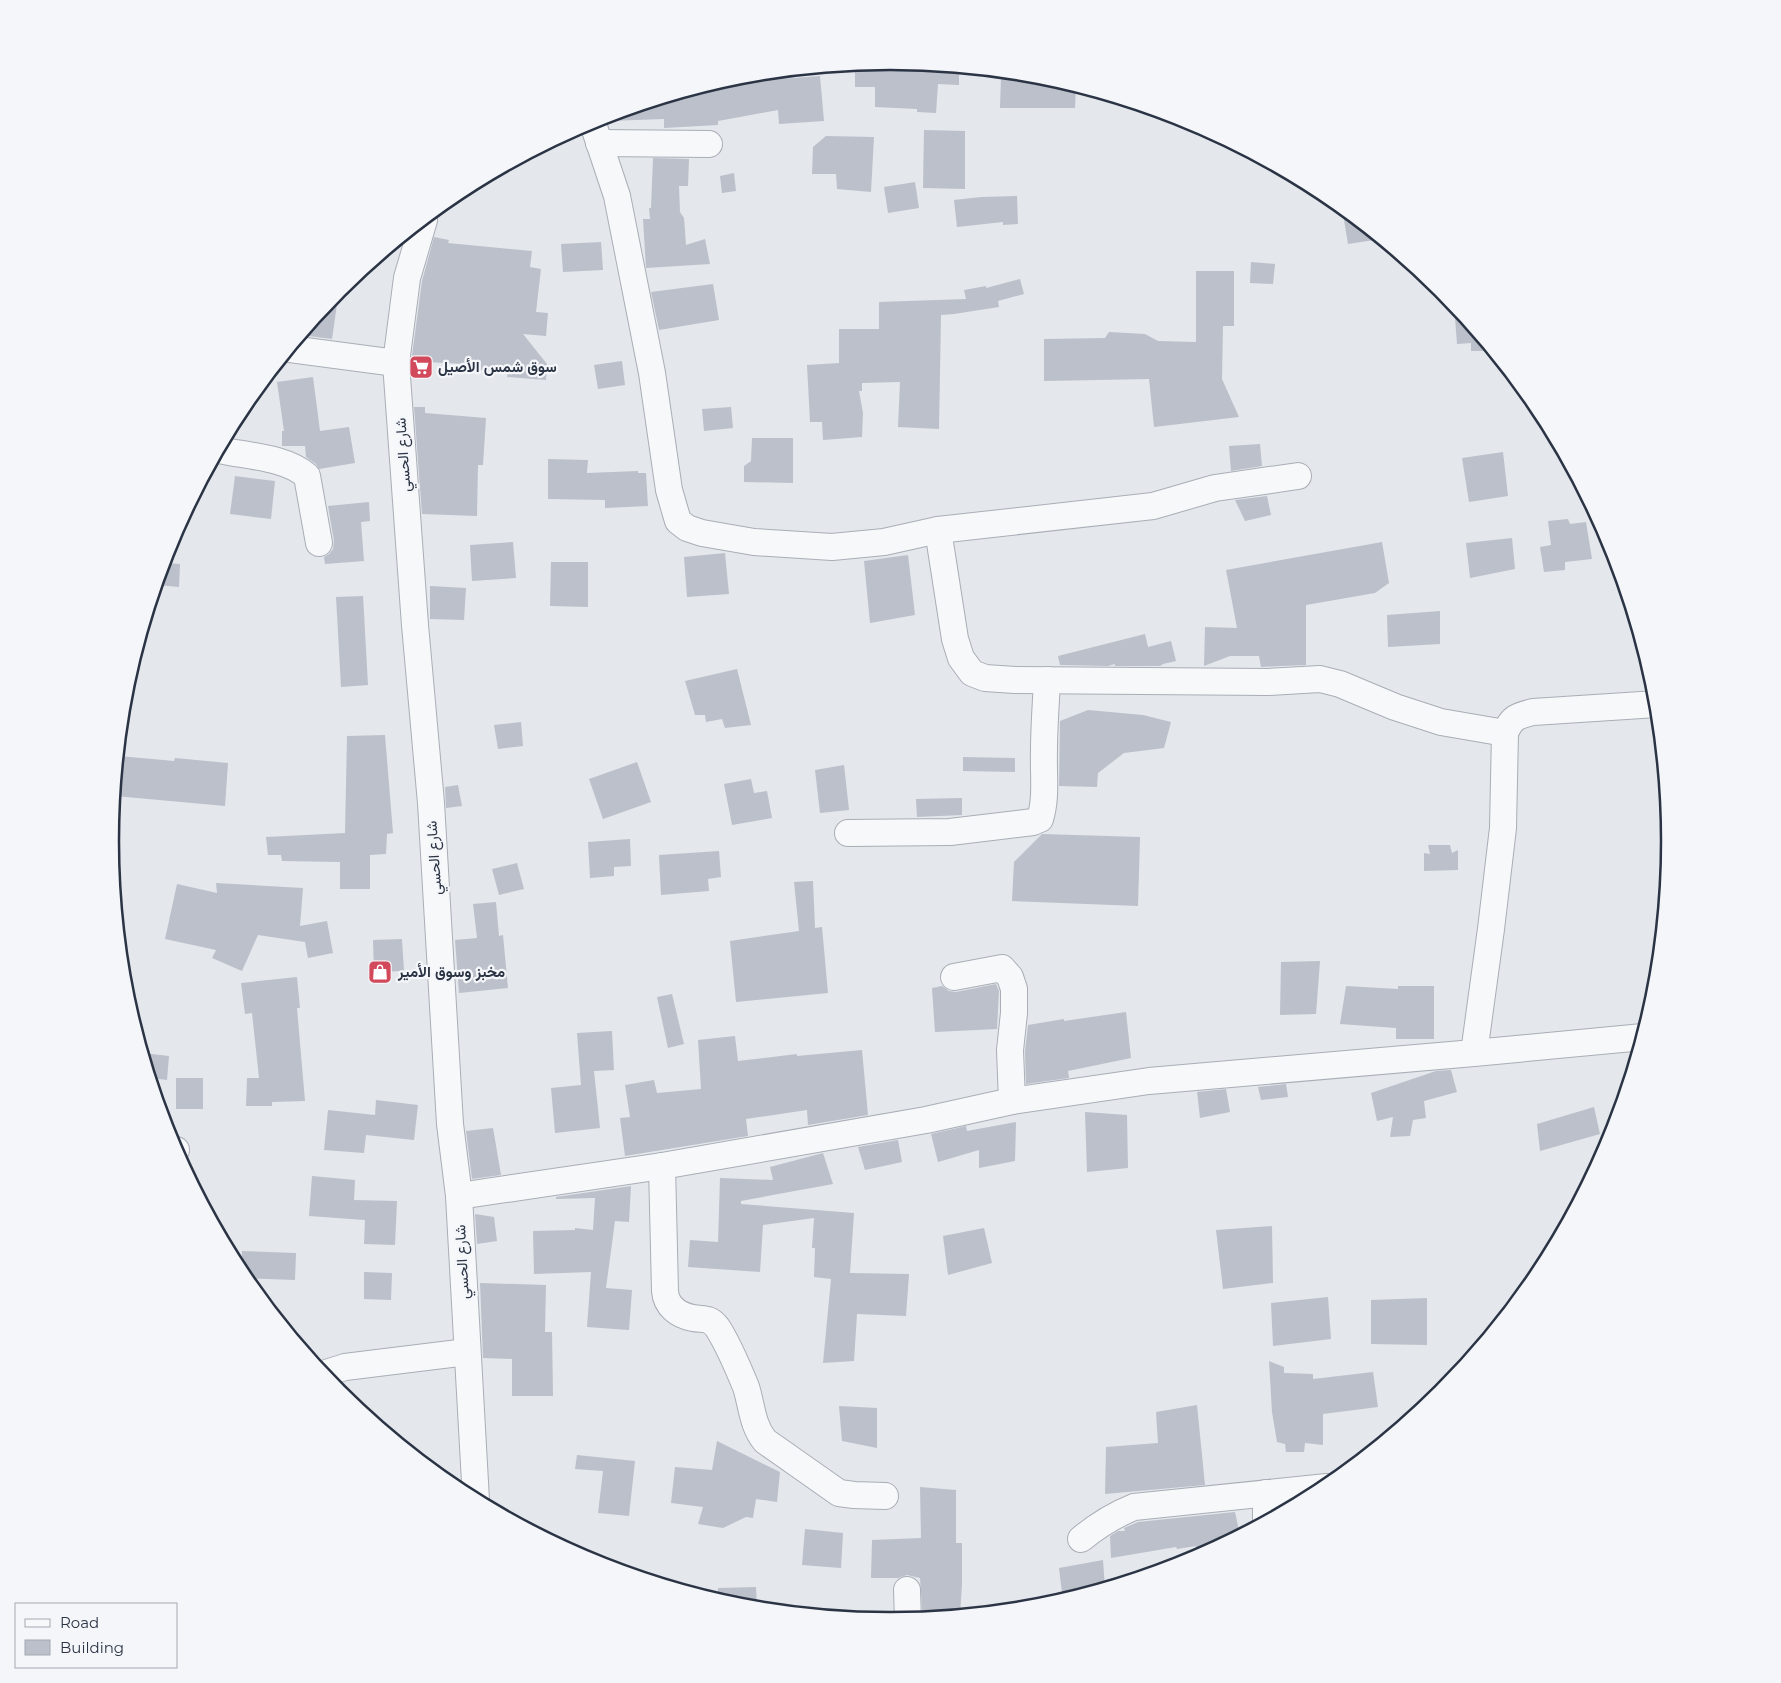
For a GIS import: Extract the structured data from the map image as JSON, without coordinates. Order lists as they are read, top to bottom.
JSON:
{
  "streets": {
    "street": ["شارع الحسي"]
  },
  "places": {
    "supermarket": ["سوق شمس الأصيل"],
    "shop": ["مخبز وسوق الأمير"]
  },
  "legend": ["Road", "Building"]
}
